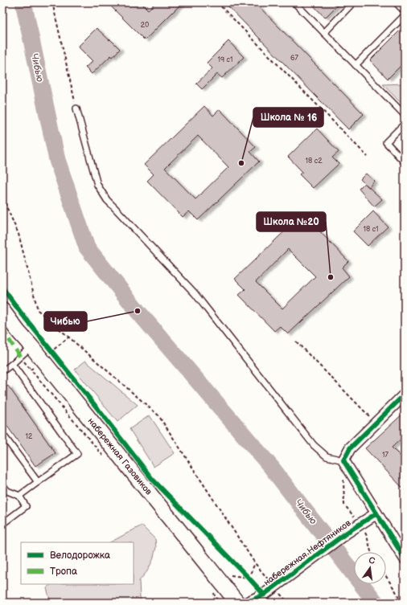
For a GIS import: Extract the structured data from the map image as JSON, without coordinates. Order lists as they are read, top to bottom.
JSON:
{
  "streets": {
    "main road": ["набережная Газовиков"],
    "street": ["набережная Нефтяников"]
  },
  "water": ["Чибью"],
  "places": ["Школа № 16", "Школа №20", "Чибью"],
  "house_numbers": [
    "20",
    "67",
    "19 с1",
    "18 с2",
    "18 с1",
    "12",
    "17"
  ],
  "legend": ["Велодорожка", "Тропа"],
  "north": "top"
}
